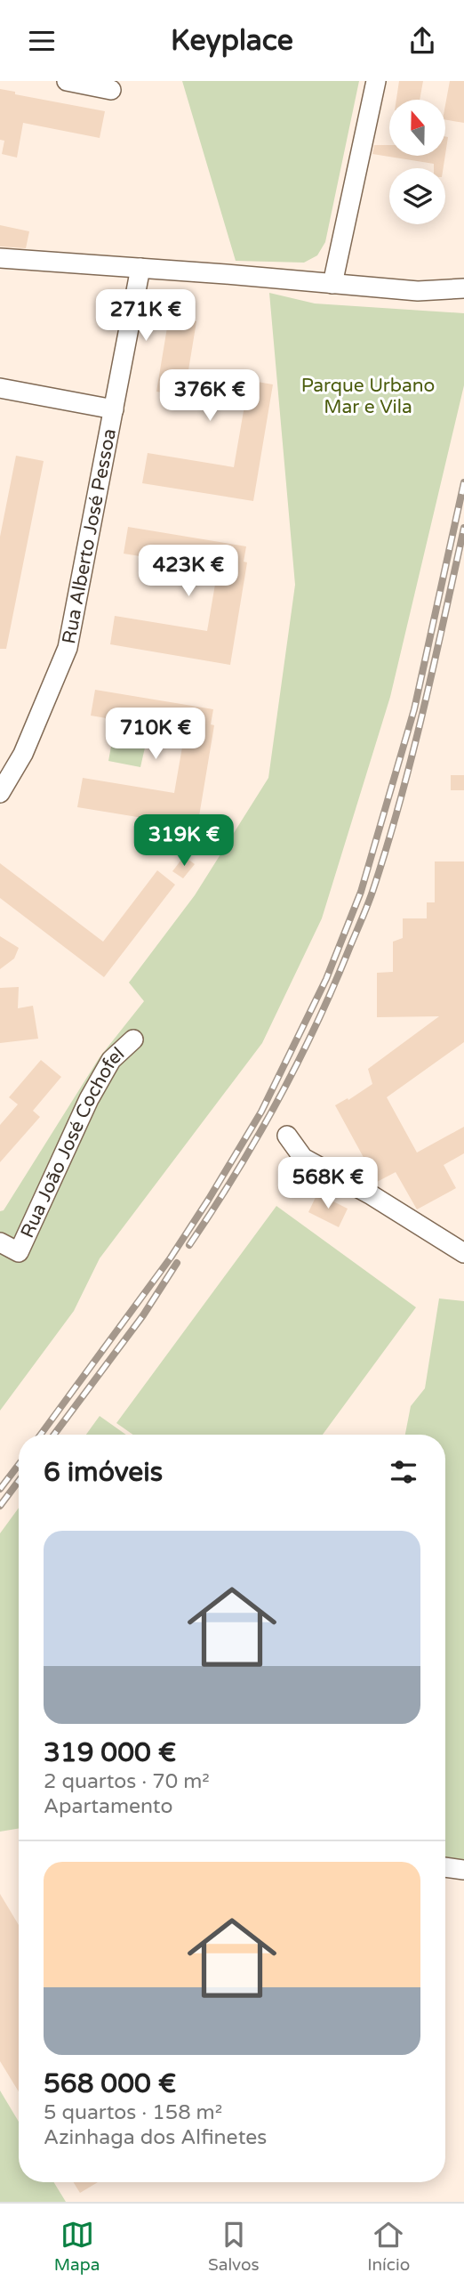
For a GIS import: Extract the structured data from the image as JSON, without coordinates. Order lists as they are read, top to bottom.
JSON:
{
  "streets": {
    "street": ["Rua Alberto José Pessoa", "Rua João José Cochofel"]
  },
  "parks": ["Parque Urbano Mar e Vila"],
  "north": "top",
  "page": {
    "header": "Keyplace",
    "price": [
      "271K €",
      "376K €",
      "423K €",
      "710K €",
      "319K €",
      "568K €"
    ],
    "heading": "6 imóveis",
    "list": [
      {
        "name": "319 000 €",
        "note": "2 quartos · 70 m² · Apartamento"
      },
      {
        "name": "568 000 €",
        "note": "5 quartos · 158 m² · Azinhaga dos Alfinetes"
      }
    ],
    "tabs": ["Mapa", "Salvos", "Início"]
  }
}
